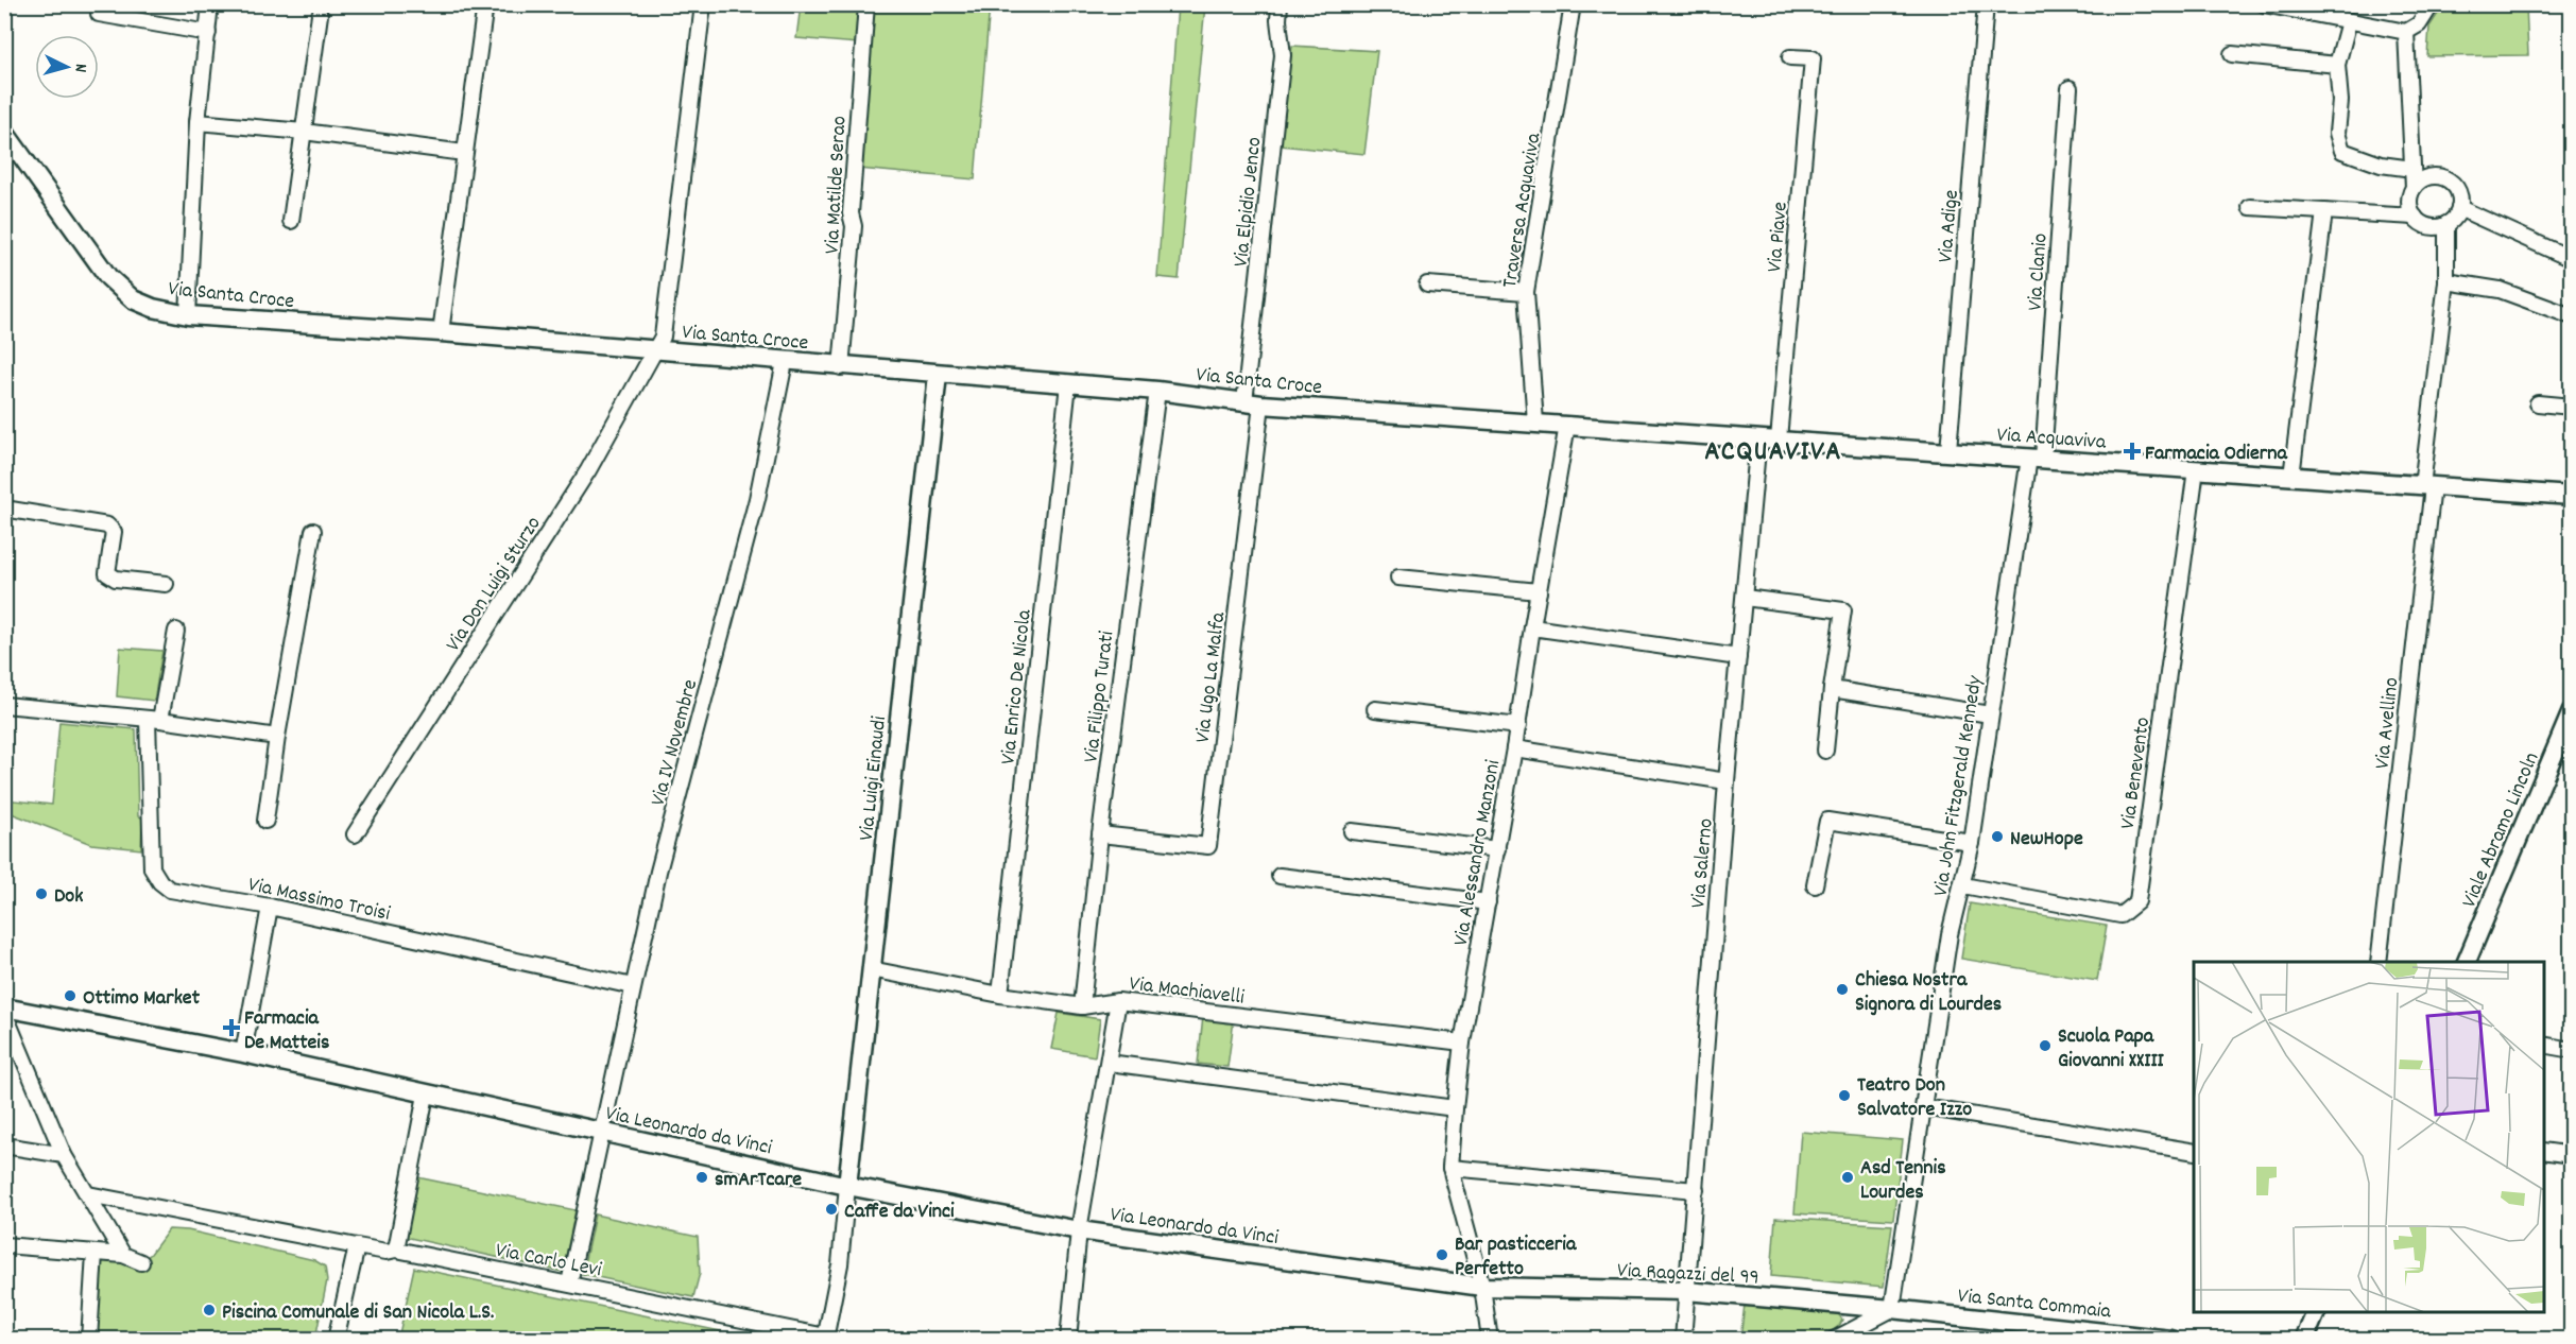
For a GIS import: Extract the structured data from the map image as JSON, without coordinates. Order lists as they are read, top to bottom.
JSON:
{
  "streets": {
    "street": [
      "Via Matilde Serao",
      "Via Elpidio Jenco",
      "Traversa Acquaviva",
      "Via Adige",
      "Via Piave",
      "Via Clanio",
      "Via Santa Croce",
      "Via Acquaviva",
      "Via Don Luigi Sturzo",
      "Via Ugo La Malfa",
      "Via Enrico De Nicola",
      "Via Filippo Turati",
      "Via Avellino",
      "Via IV Novembre",
      "Via Benevento",
      "Via Luigi Einaudi",
      "Via John Fitzgerald Kennedy",
      "Viale Abramo Lincoln",
      "Via Alessandro Manzoni",
      "Via Salerno",
      "Via Massimo Troisi",
      "Via Machiavelli",
      "Via Leonardo da Vinci",
      "Via Carlo Levi",
      "Via Ragazzi del 99",
      "Via Santa Commaia"
    ]
  },
  "crossings": [
    ["Via Matilde Serao", "Via Santa Croce"],
    ["Via Elpidio Jenco", "Via Santa Croce"],
    ["Via Elpidio Jenco", "Via Ugo La Malfa"],
    ["Traversa Acquaviva", "Via Santa Croce"],
    ["Via Adige", "Via Acquaviva"],
    ["Via Piave", "Via Acquaviva"],
    ["Via Clanio", "Via Acquaviva"],
    ["Via Clanio", "Via John Fitzgerald Kennedy"],
    ["Via Santa Croce", "Via Acquaviva"],
    ["Via Santa Croce", "Via Don Luigi Sturzo"],
    ["Via Santa Croce", "Via Ugo La Malfa"],
    ["Via Santa Croce", "Via Enrico De Nicola"],
    ["Via Santa Croce", "Via Filippo Turati"],
    ["Via Santa Croce", "Via IV Novembre"],
    ["Via Santa Croce", "Via Luigi Einaudi"],
    ["Via Santa Croce", "Via Alessandro Manzoni"],
    ["Via Acquaviva", "Via Avellino"],
    ["Via Acquaviva", "Via Benevento"],
    ["Via Acquaviva", "Via John Fitzgerald Kennedy"],
    ["Via Acquaviva", "Via Alessandro Manzoni"],
    ["Via Acquaviva", "Via Salerno"],
    ["Via Ugo La Malfa", "Via Filippo Turati"],
    ["Via Enrico De Nicola", "Via Machiavelli"],
    ["Via Filippo Turati", "Via Machiavelli"],
    ["Via IV Novembre", "Via Massimo Troisi"],
    ["Via IV Novembre", "Via Leonardo da Vinci"],
    ["Via IV Novembre", "Via Carlo Levi"],
    ["Via Benevento", "Via John Fitzgerald Kennedy"],
    ["Via Luigi Einaudi", "Via Machiavelli"],
    ["Via Luigi Einaudi", "Via Leonardo da Vinci"],
    ["Via John Fitzgerald Kennedy", "Via Ragazzi del 99"],
    ["Via John Fitzgerald Kennedy", "Via Santa Commaia"],
    ["Via Alessandro Manzoni", "Via Machiavelli"],
    ["Via Alessandro Manzoni", "Via Leonardo da Vinci"],
    ["Via Alessandro Manzoni", "Via Ragazzi del 99"],
    ["Via Salerno", "Via Ragazzi del 99"],
    ["Via Leonardo da Vinci", "Via Ragazzi del 99"],
    ["Via Ragazzi del 99", "Via Santa Commaia"]
  ],
  "districts": ["ACQUAVIVA"],
  "places": {
    "health": ["Farmacia Odierna", "Farmacia De Matteis"],
    "other": [
      "NewHope",
      "Dok",
      "Chiesa Nostra Signora di Lourdes",
      "Ottimo Market",
      "Scuola Papa Giovanni XXIII",
      "Teatro Don Salvatore Izzo",
      "smArTcare",
      "Asd Tennis Lourdes",
      "Caffe da Vinci",
      "Bar pasticceria Perfetto",
      "Piscina Comunale di San Nicola L.S."
    ]
  },
  "north": "right"
}
